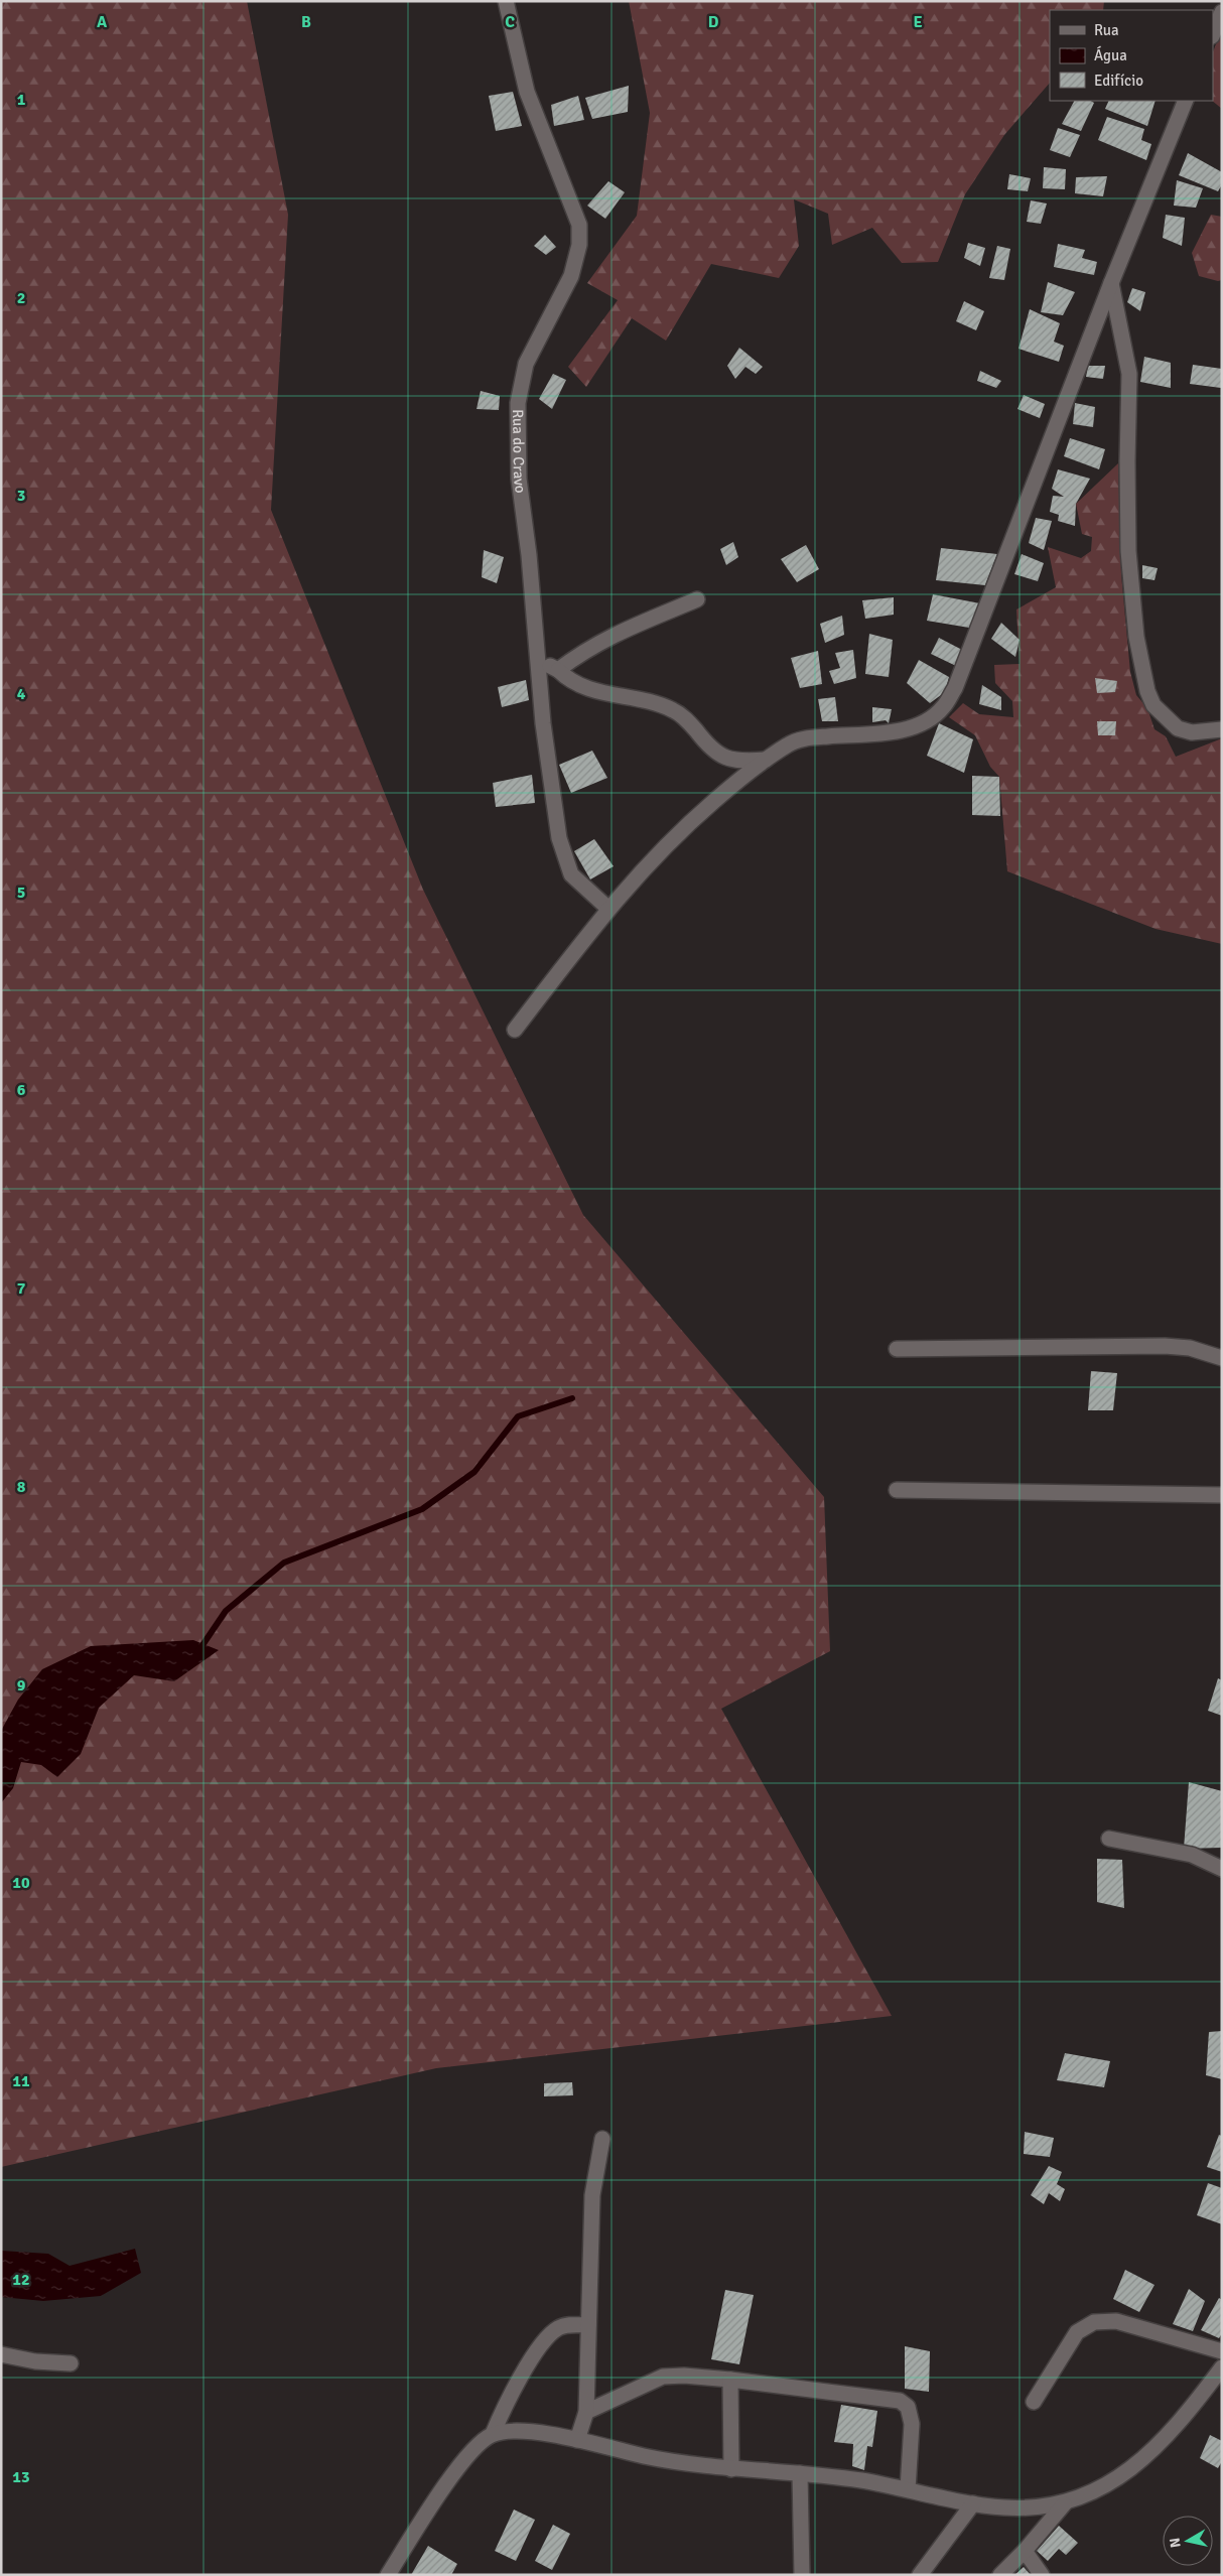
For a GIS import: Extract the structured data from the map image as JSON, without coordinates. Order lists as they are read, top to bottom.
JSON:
{
  "streets": {
    "street": ["Rua do Cravo"]
  },
  "legend": ["Rua", "Água", "Edifício"],
  "north": "left",
  "grid": {
    "columns": [
      "A",
      "B",
      "C",
      "D",
      "E"
    ],
    "rows": [
      "1",
      "2",
      "3",
      "4",
      "5",
      "6",
      "7",
      "8",
      "9",
      "10",
      "11",
      "12",
      "13"
    ]
  }
}
